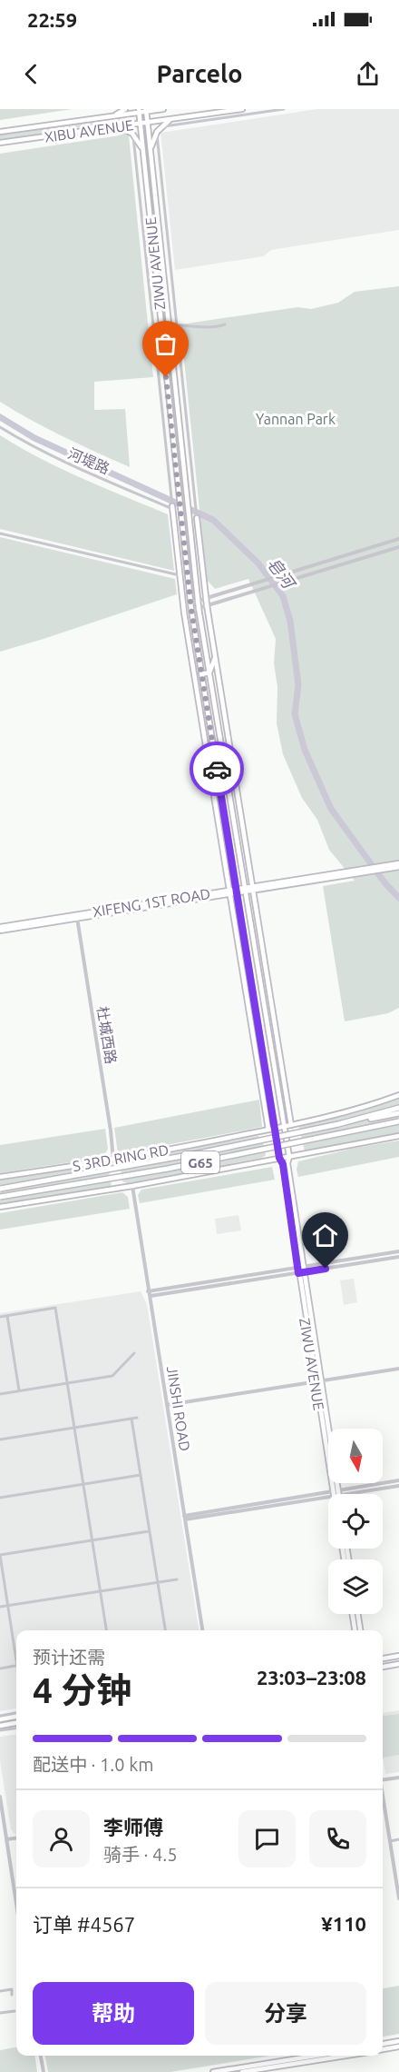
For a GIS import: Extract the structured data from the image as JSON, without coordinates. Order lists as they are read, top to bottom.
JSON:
{
  "streets": {
    "highway": ["G65"],
    "main road": [
      "XIBU AVENUE",
      "ZIWU AVENUE",
      "XIFENG 1ST ROAD",
      "S 3RD RING RD"
    ],
    "street": ["河堤路", "杜城西路", "JINSHI ROAD"]
  },
  "crossings": [
    ["XIBU AVENUE", "ZIWU AVENUE"],
    ["ZIWU AVENUE", "河堤路"],
    ["ZIWU AVENUE", "XIFENG 1ST ROAD"],
    ["ZIWU AVENUE", "S 3RD RING RD"],
    ["XIFENG 1ST ROAD", "杜城西路"],
    ["杜城西路", "S 3RD RING RD"],
    ["S 3RD RING RD", "JINSHI ROAD"]
  ],
  "water": ["皂河"],
  "parks": ["Yannan Park"],
  "north": "bottom",
  "page": {
    "status": "22:59",
    "header": "Parcelo",
    "heading": ["4 分钟", "预计还需", "23:03–23:08"],
    "panel": [
      "李师傅",
      "骑手 · 4.5",
      "订单 #4567",
      "¥110"
    ],
    "bar": "配送中 · 1.0 km",
    "buttons": ["帮助", "分享"]
  }
}
